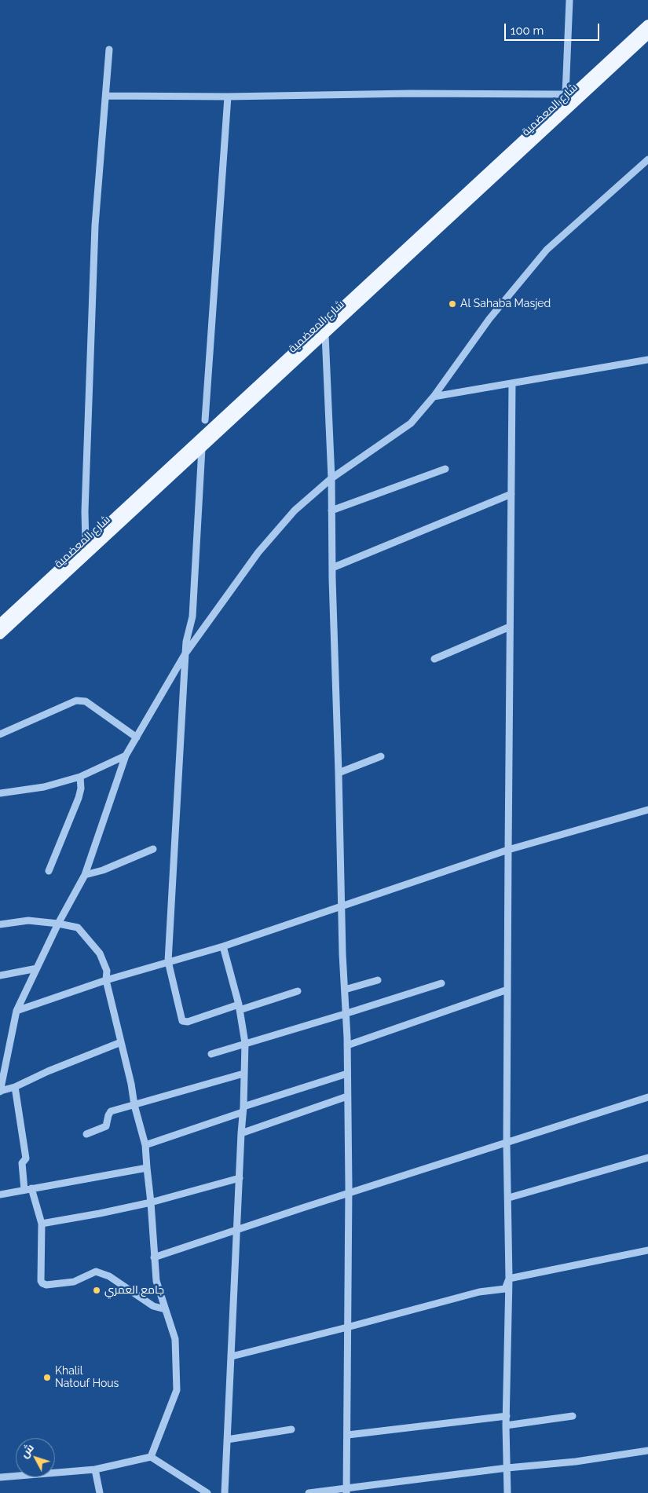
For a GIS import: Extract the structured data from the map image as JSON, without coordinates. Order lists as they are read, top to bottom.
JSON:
{
  "streets": {
    "main road": ["شارع المعضمية"]
  },
  "places": ["Al Sahaba Masjed", "جامع العمري", "Khalil Natouf Hous"],
  "scale_bar": "100 m",
  "north": "top left"
}
